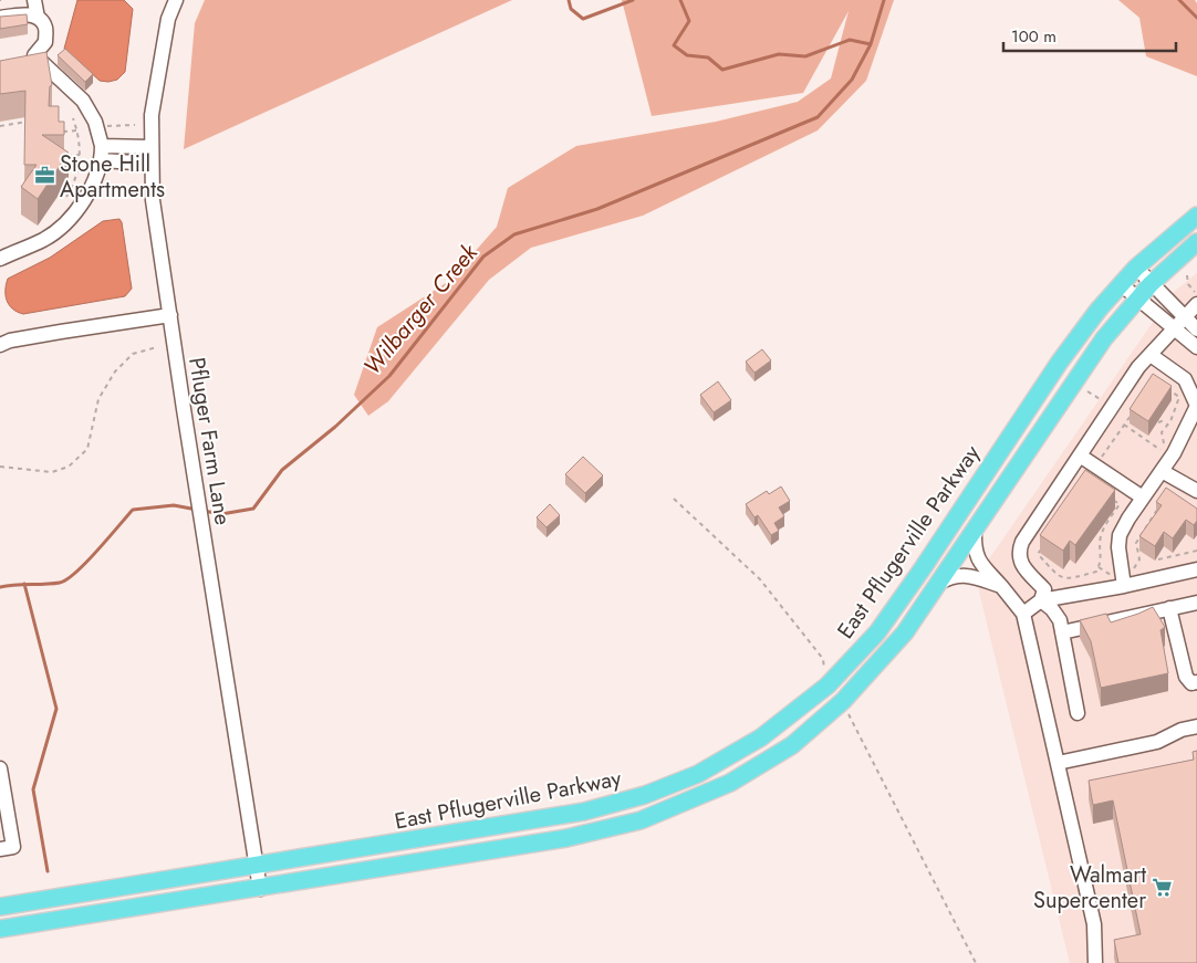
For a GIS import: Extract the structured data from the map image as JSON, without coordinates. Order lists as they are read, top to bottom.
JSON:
{
  "streets": {
    "main road": ["East Pflugerville Parkway"],
    "street": ["Pfluger Farm Lane"]
  },
  "crossings": [
    ["Pfluger Farm Lane", "East Pflugerville Parkway"]
  ],
  "water": ["Wilbarger Creek"],
  "places": {
    "office": ["Stone Hill Apartments"],
    "supermarket": ["Walmart Supercenter"]
  },
  "scale_bar": "100 m"
}
